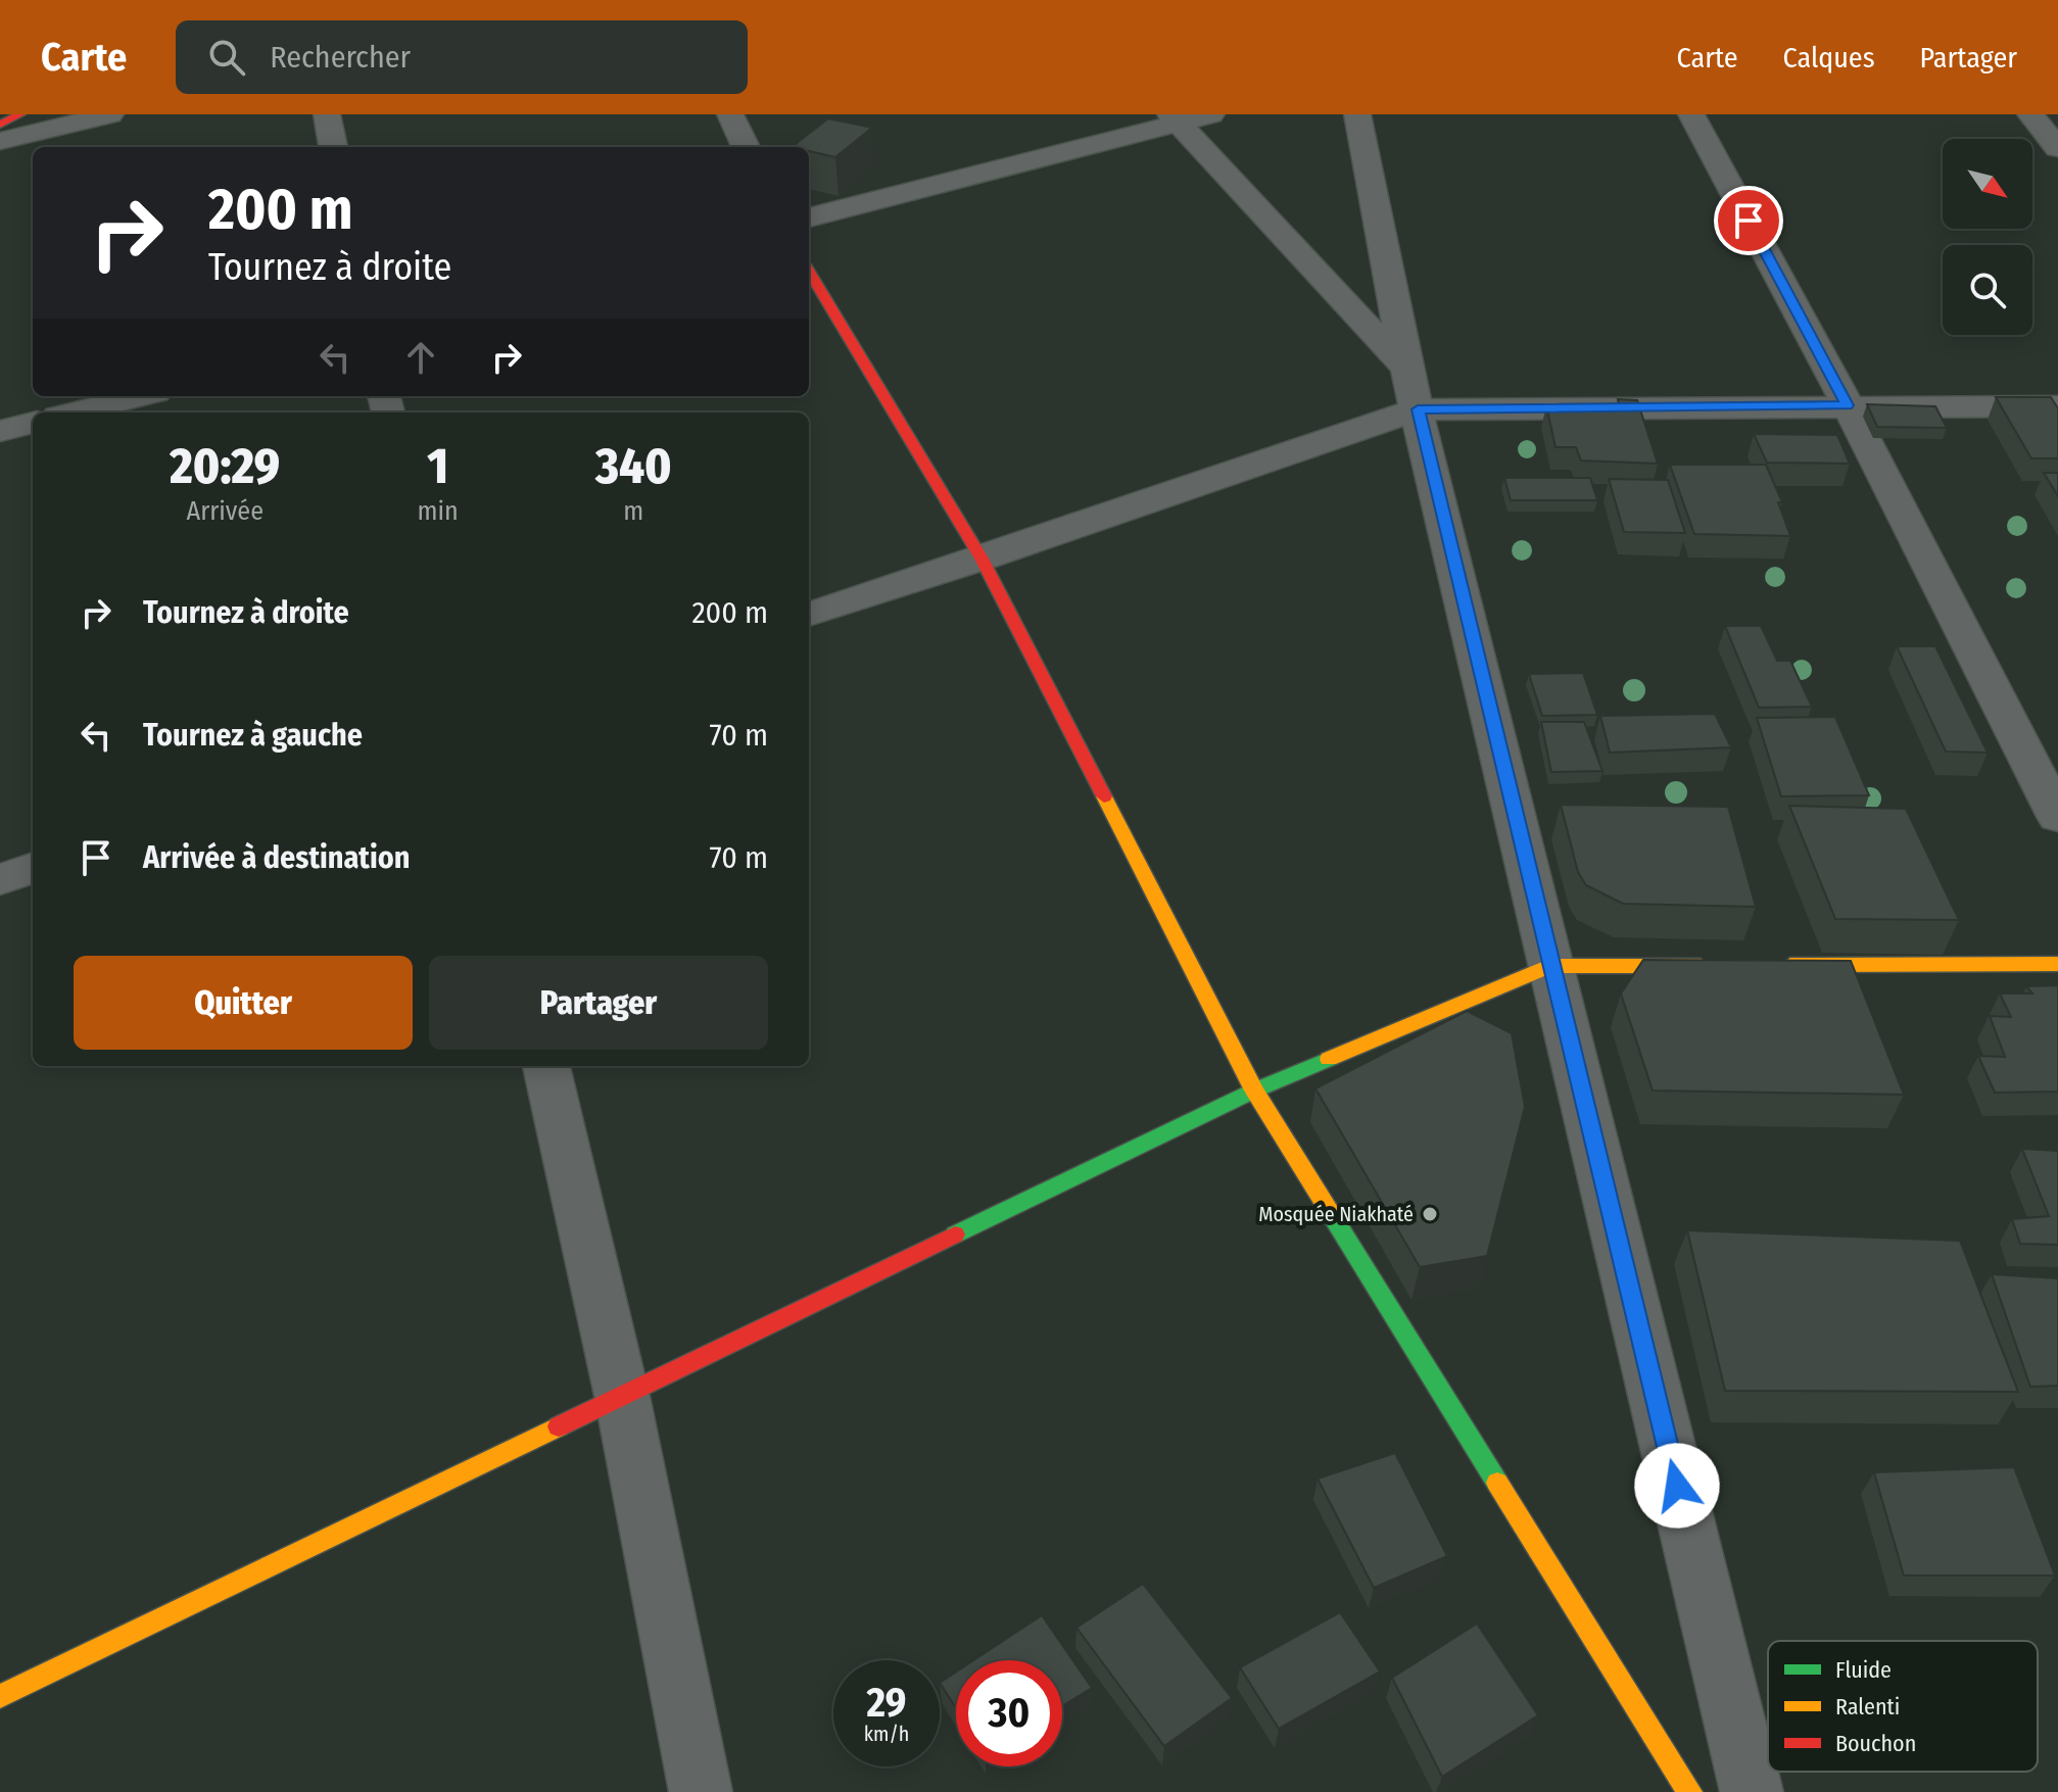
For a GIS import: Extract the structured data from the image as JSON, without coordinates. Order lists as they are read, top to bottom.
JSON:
{
  "places": ["Mosquée Niakhaté"],
  "legend": ["Fluide", "Ralenti", "Bouchon"],
  "north": "bottom right",
  "page": {
    "header": "Carte",
    "search": "Rechercher",
    "nav": ["Carte", "Calques", "Partager"],
    "turn": ["200 m", "Tournez à droite"],
    "eta": [
      "20:29",
      "Arrivée",
      "1",
      "min",
      "340",
      "m"
    ],
    "list": [
      {
        "name": "Tournez à droite",
        "value": "200 m"
      },
      {
        "name": "Tournez à gauche",
        "value": "70 m"
      },
      {
        "name": "Arrivée à destination",
        "value": "70 m"
      }
    ],
    "buttons": ["Quitter", "Partager"],
    "speed": "29 km/h",
    "limit": "30"
  }
}
